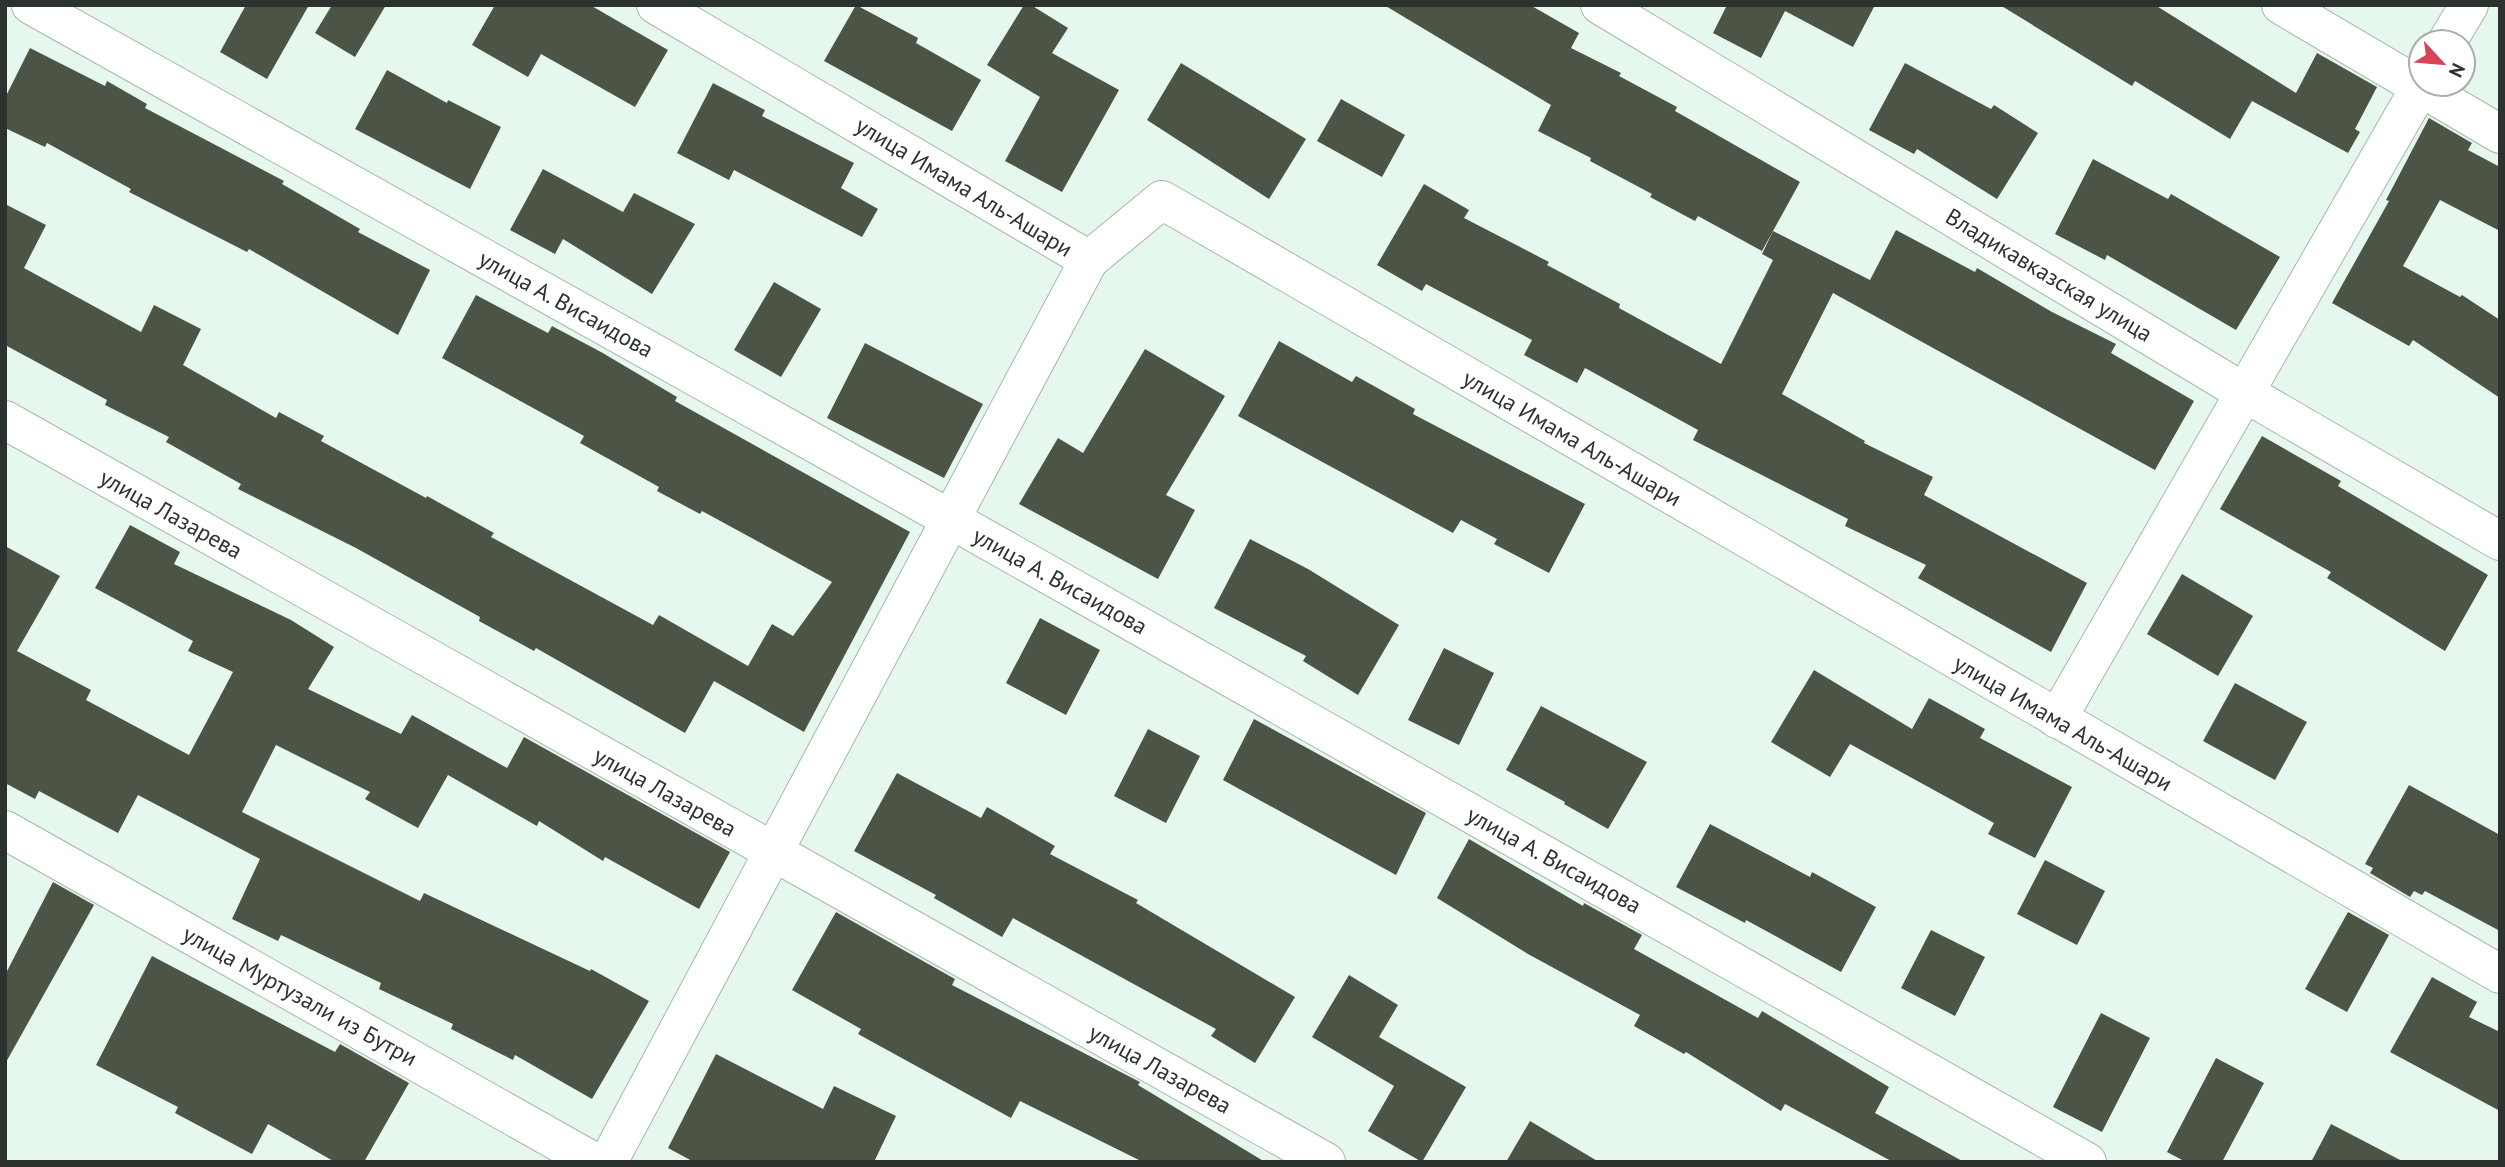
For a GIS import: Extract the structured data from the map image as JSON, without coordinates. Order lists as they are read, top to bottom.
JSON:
{
  "streets": {
    "street": [
      "улица Имама Аль-Ашари",
      "Владикавказская улица",
      "улица А. Висаидова",
      "улица Лазарева",
      "улица Муртузали из Бутри"
    ]
  },
  "north": "bottom right"
}
